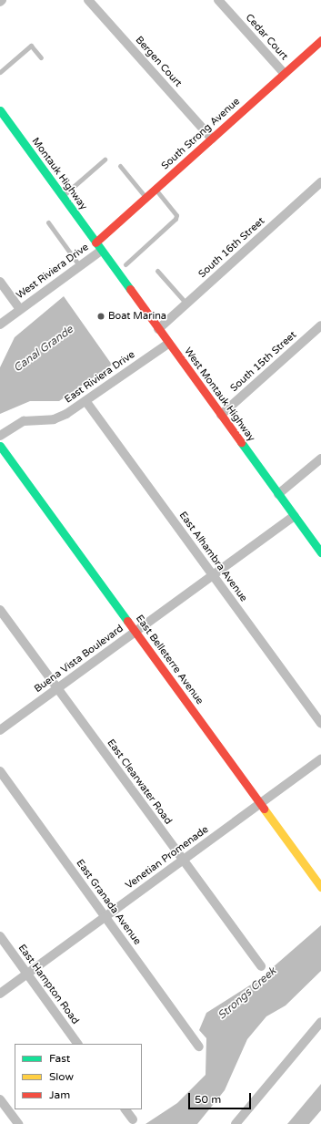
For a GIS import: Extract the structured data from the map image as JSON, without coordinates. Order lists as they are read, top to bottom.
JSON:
{
  "streets": {
    "street": [
      "Cedar Court",
      "Bergen Court",
      "South Strong Avenue",
      "Montauk Highway",
      "South 16th Street",
      "West Riviera Drive",
      "South 15th Street",
      "East Riviera Drive",
      "West Montauk Highway",
      "East Alhambra Avenue",
      "Buena Vista Boulevard",
      "East Belleterre Avenue",
      "East Clearwater Road",
      "Venetian Promenade",
      "East Granada Avenue",
      "East Hampton Road"
    ]
  },
  "crossings": [
    ["Cedar Court", "South Strong Avenue"],
    ["Bergen Court", "South Strong Avenue"],
    ["South Strong Avenue", "Montauk Highway"],
    ["South Strong Avenue", "West Riviera Drive"],
    ["South Strong Avenue", "West Montauk Highway"],
    ["Montauk Highway", "West Riviera Drive"],
    ["Montauk Highway", "West Montauk Highway"],
    ["South 16th Street", "West Montauk Highway"],
    ["West Riviera Drive", "West Montauk Highway"],
    ["South 15th Street", "West Montauk Highway"],
    ["East Riviera Drive", "West Montauk Highway"],
    ["East Riviera Drive", "East Alhambra Avenue"],
    ["West Montauk Highway", "Buena Vista Boulevard"],
    ["East Alhambra Avenue", "Buena Vista Boulevard"],
    ["Buena Vista Boulevard", "East Belleterre Avenue"],
    ["Buena Vista Boulevard", "East Clearwater Road"],
    ["East Belleterre Avenue", "Venetian Promenade"],
    ["East Clearwater Road", "Venetian Promenade"],
    ["Venetian Promenade", "East Granada Avenue"],
    ["Venetian Promenade", "East Hampton Road"]
  ],
  "water": ["Canal Grande", "Strongs Creek"],
  "places": ["Boat Marina"],
  "legend": ["Fast", "Slow", "Jam"],
  "scale_bar": "50 m"
}
